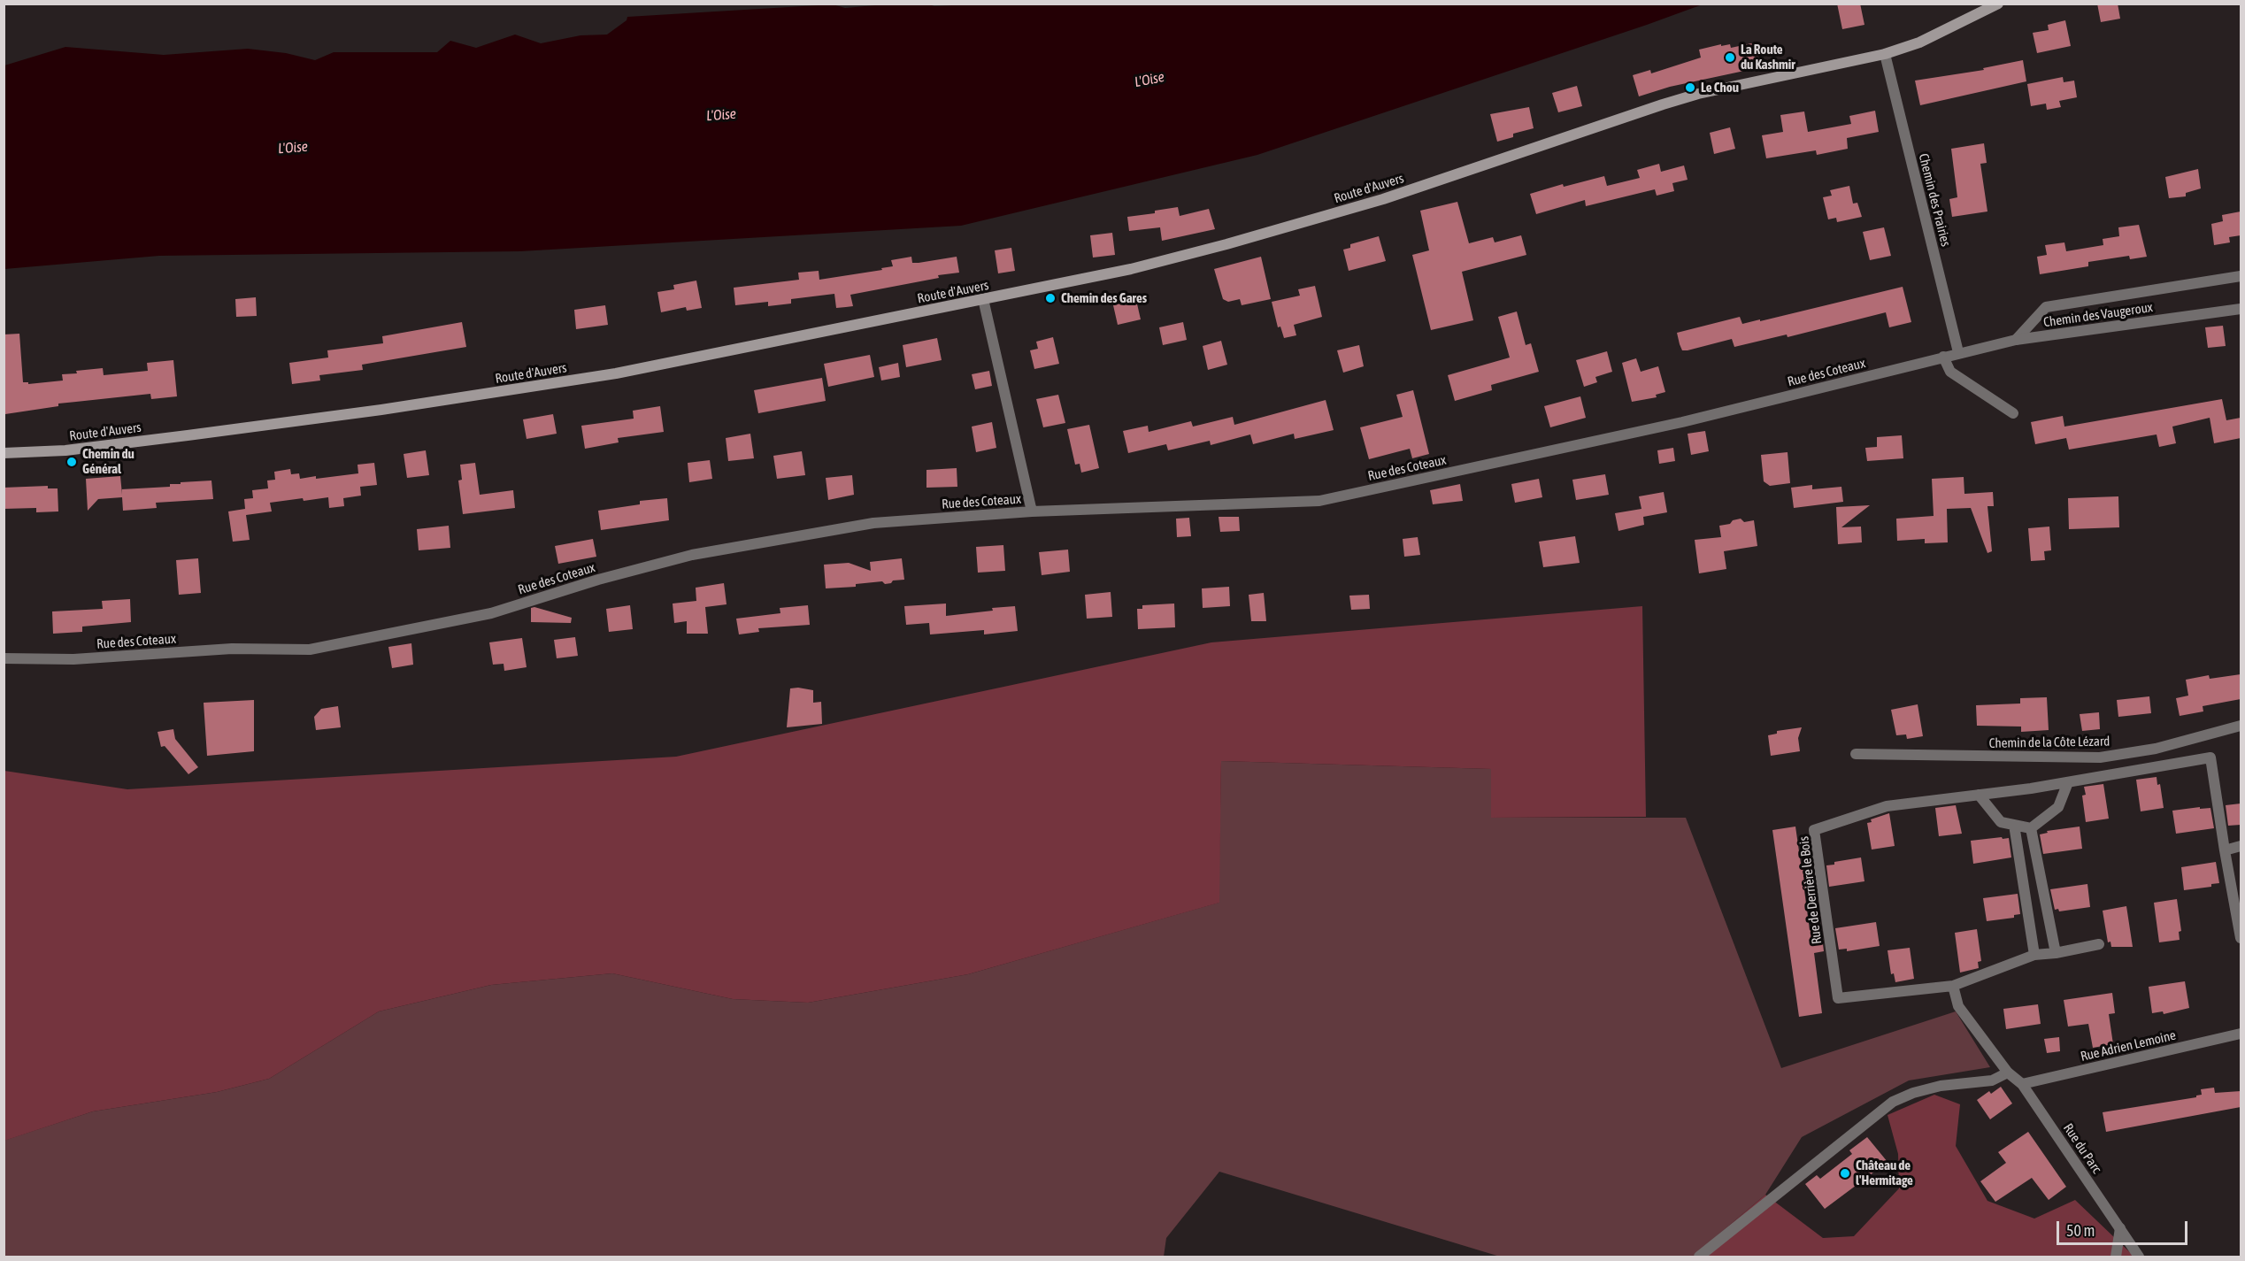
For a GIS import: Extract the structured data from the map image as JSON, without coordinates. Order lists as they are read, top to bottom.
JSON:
{
  "streets": {
    "main road": ["Route d'Auvers"],
    "street": [
      "Chemin des Prairies",
      "Chemin des Vaugeroux",
      "Rue des Coteaux",
      "Chemin de la Côte Lézard",
      "Rue de Derrière le Bois",
      "Rue Adrien Lemoine",
      "Rue du Parc"
    ]
  },
  "crossings": [
    ["Route d'Auvers", "Chemin des Prairies"],
    ["Chemin des Prairies", "Chemin des Vaugeroux"],
    ["Chemin des Prairies", "Rue des Coteaux"],
    ["Chemin des Vaugeroux", "Rue des Coteaux"],
    ["Rue Adrien Lemoine", "Rue du Parc"]
  ],
  "water": ["L'Oise"],
  "places": [
    "La Route du Kashmir",
    "Le Chou",
    "Chemin des Gares",
    "Chemin du Général",
    "Château de l'Hermitage"
  ],
  "scale_bar": "50 m"
}
